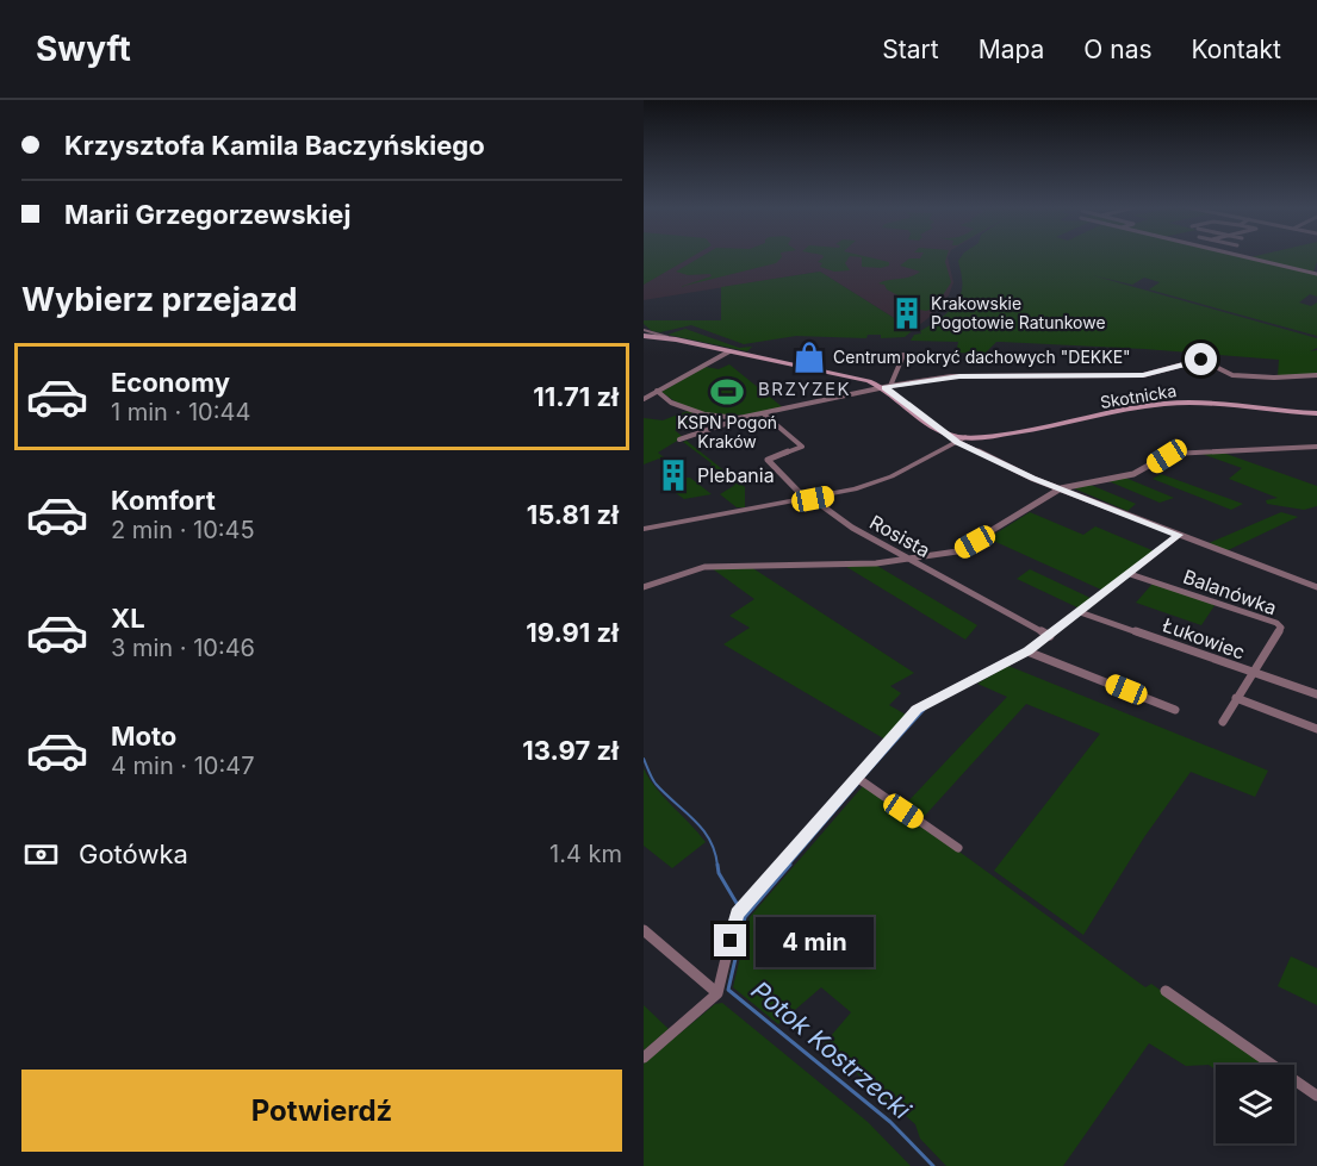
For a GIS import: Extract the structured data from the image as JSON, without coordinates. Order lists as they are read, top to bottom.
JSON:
{
  "streets": {
    "main road": ["Skotnicka"],
    "street": ["Rosista", "Balanówka", "Łukowiec"]
  },
  "crossings": [
    ["Skotnicka", "Rosista"],
    ["Balanówka", "Łukowiec"]
  ],
  "districts": ["BRZYZEK"],
  "water": ["Potok Kostrzecki"],
  "places": {
    "building": ["Krakowskie Pogotowie Ratunkowe", "Plebania"],
    "shop": ["Centrum pokryć dachowych \"DEKKE\""],
    "sports": ["KSPN Pogoń Kraków"]
  },
  "page": {
    "header": "Swyft",
    "nav": [
      "Start",
      "Mapa",
      "O nas",
      "Kontakt"
    ],
    "banner": ["Krzysztofa Kamila Baczyńskiego", "Marii Grzegorzewskiej"],
    "heading": "Wybierz przejazd",
    "list": [
      {
        "name": "Economy",
        "note": "1 min · 10:44",
        "value": "11.71 zł"
      },
      {
        "name": "Komfort",
        "note": "2 min · 10:45",
        "value": "15.81 zł"
      },
      {
        "name": "XL",
        "note": "3 min · 10:46",
        "value": "19.91 zł"
      },
      {
        "name": "Moto",
        "note": "4 min · 10:47",
        "value": "13.97 zł"
      }
    ],
    "pay": ["Gotówka", "1.4 km"],
    "bubble": "4 min",
    "buttons": "Potwierdź"
  }
}
